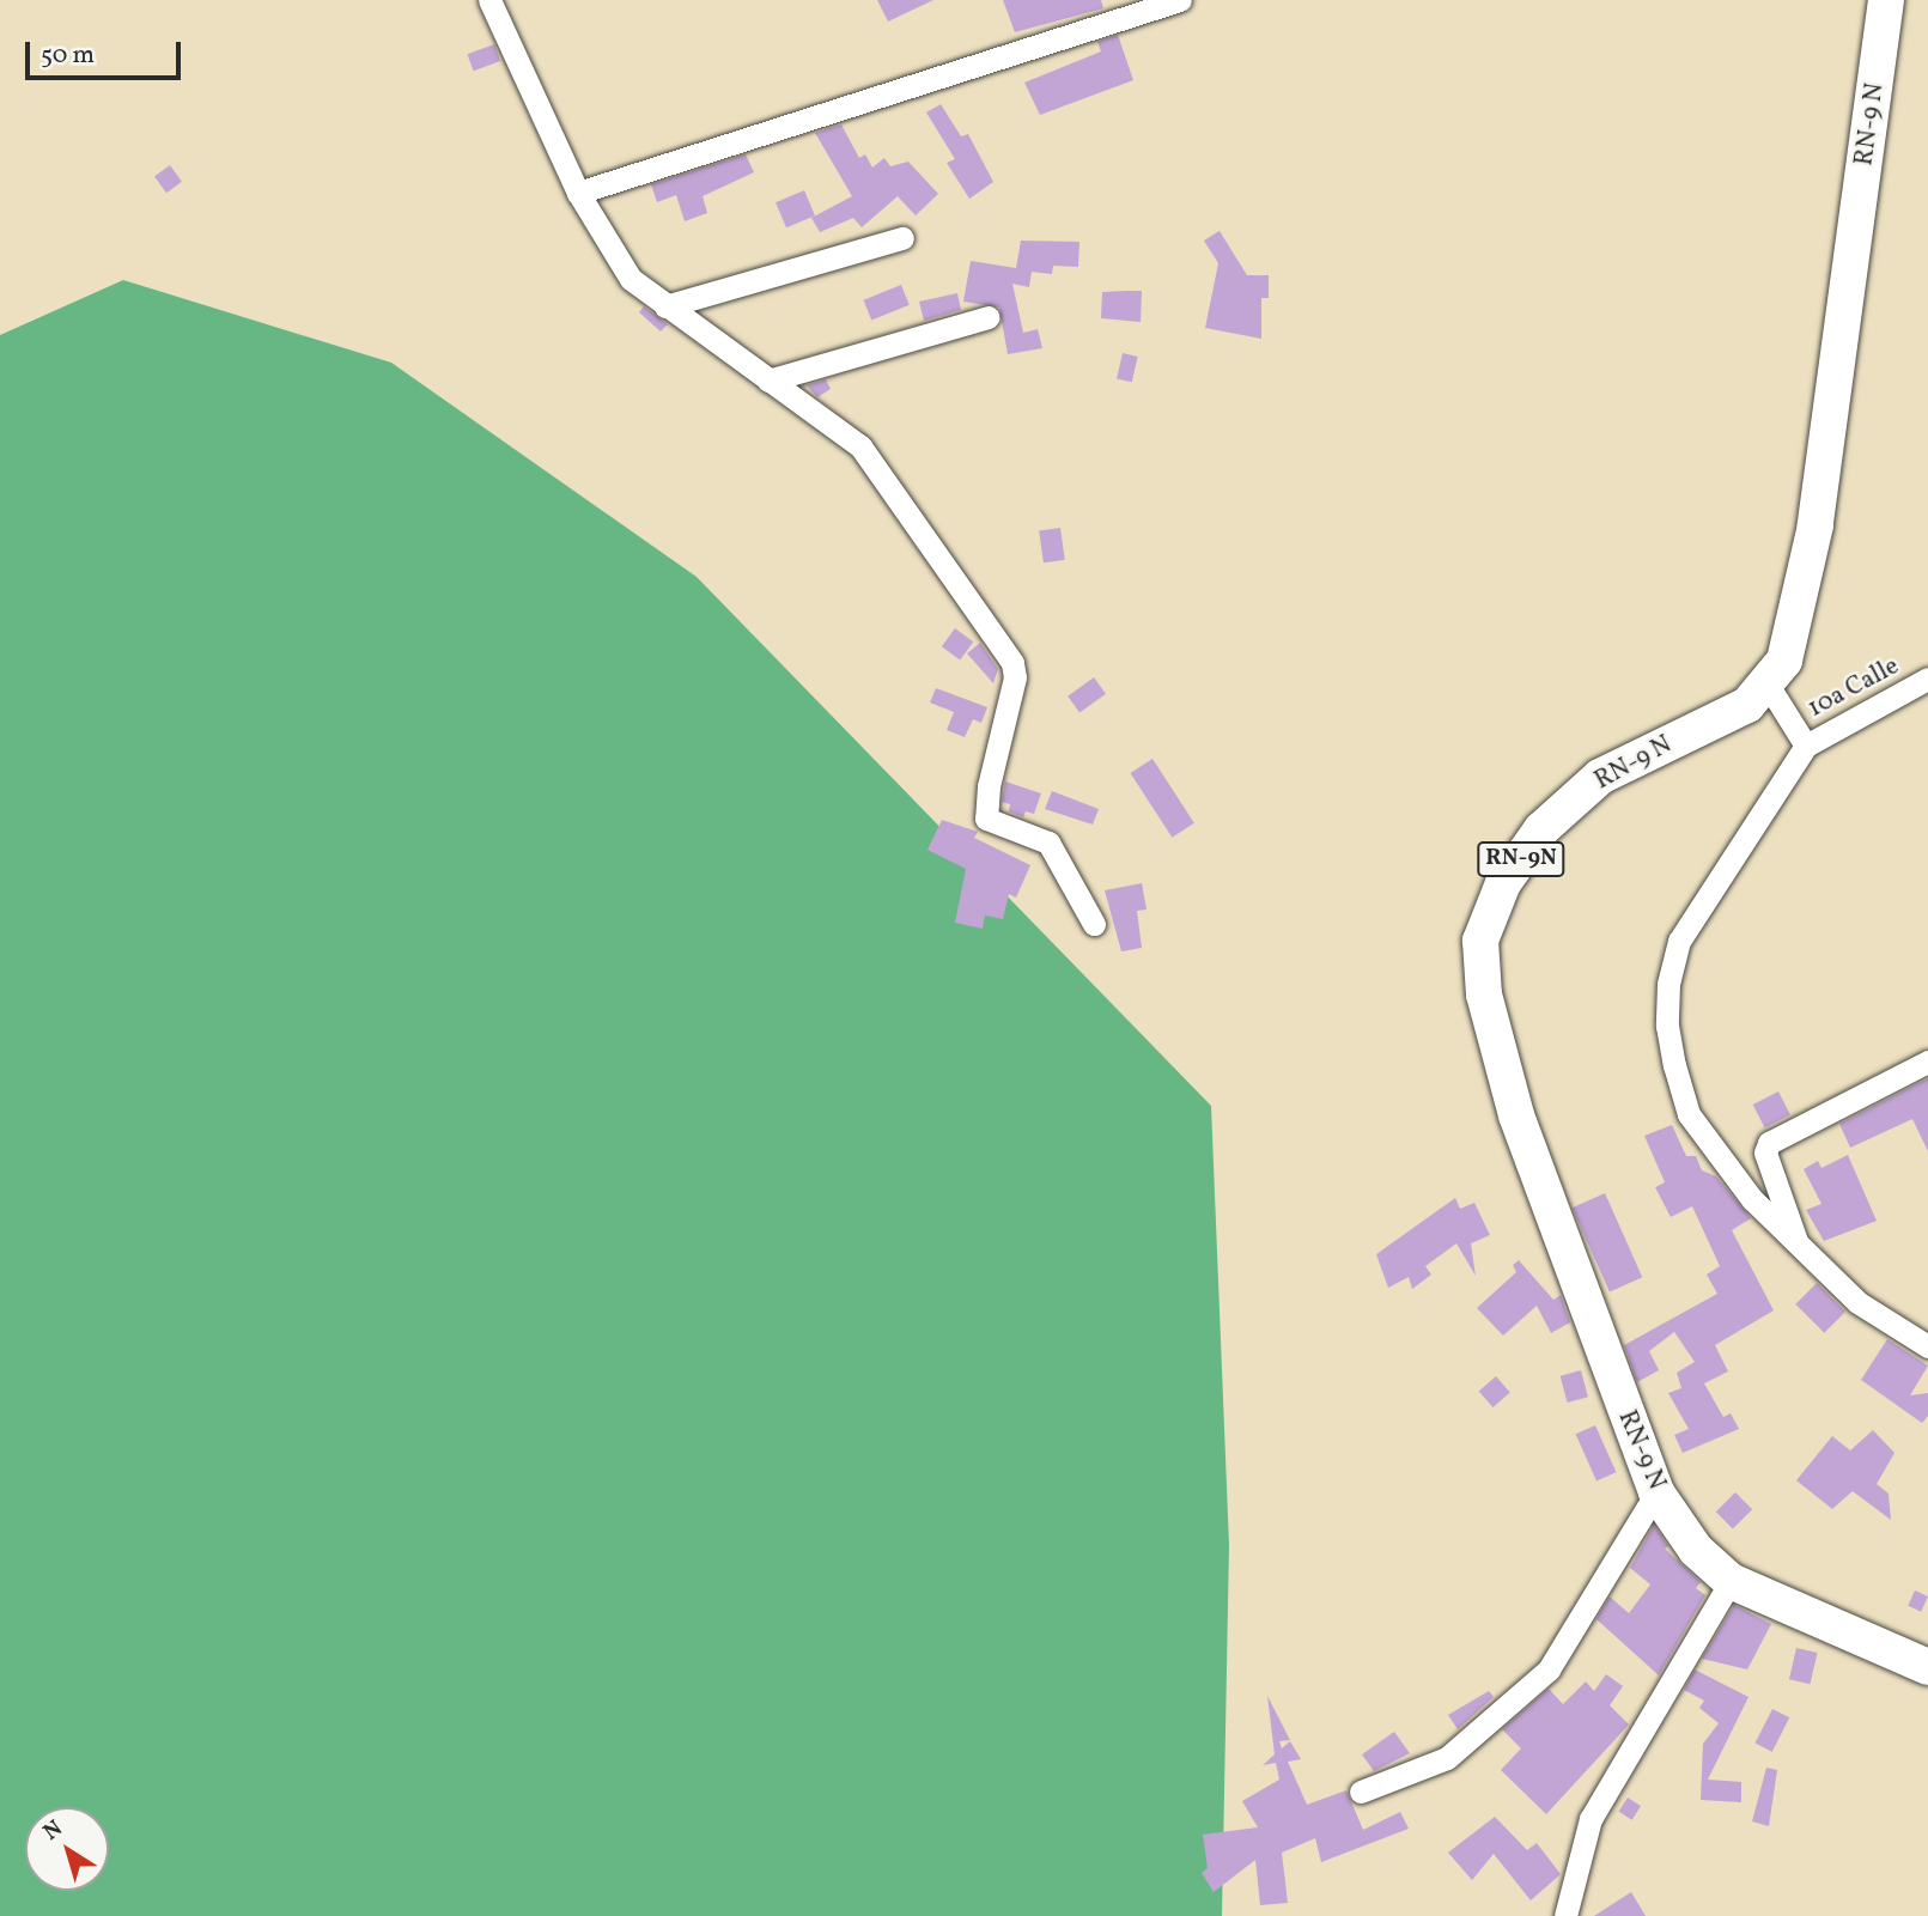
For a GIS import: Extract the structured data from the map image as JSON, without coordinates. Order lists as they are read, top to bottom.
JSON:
{
  "streets": {
    "main road": ["RN-9 N", "RN-9N"],
    "street": ["10a Calle"]
  },
  "scale_bar": "50 m",
  "north": "top left"
}
